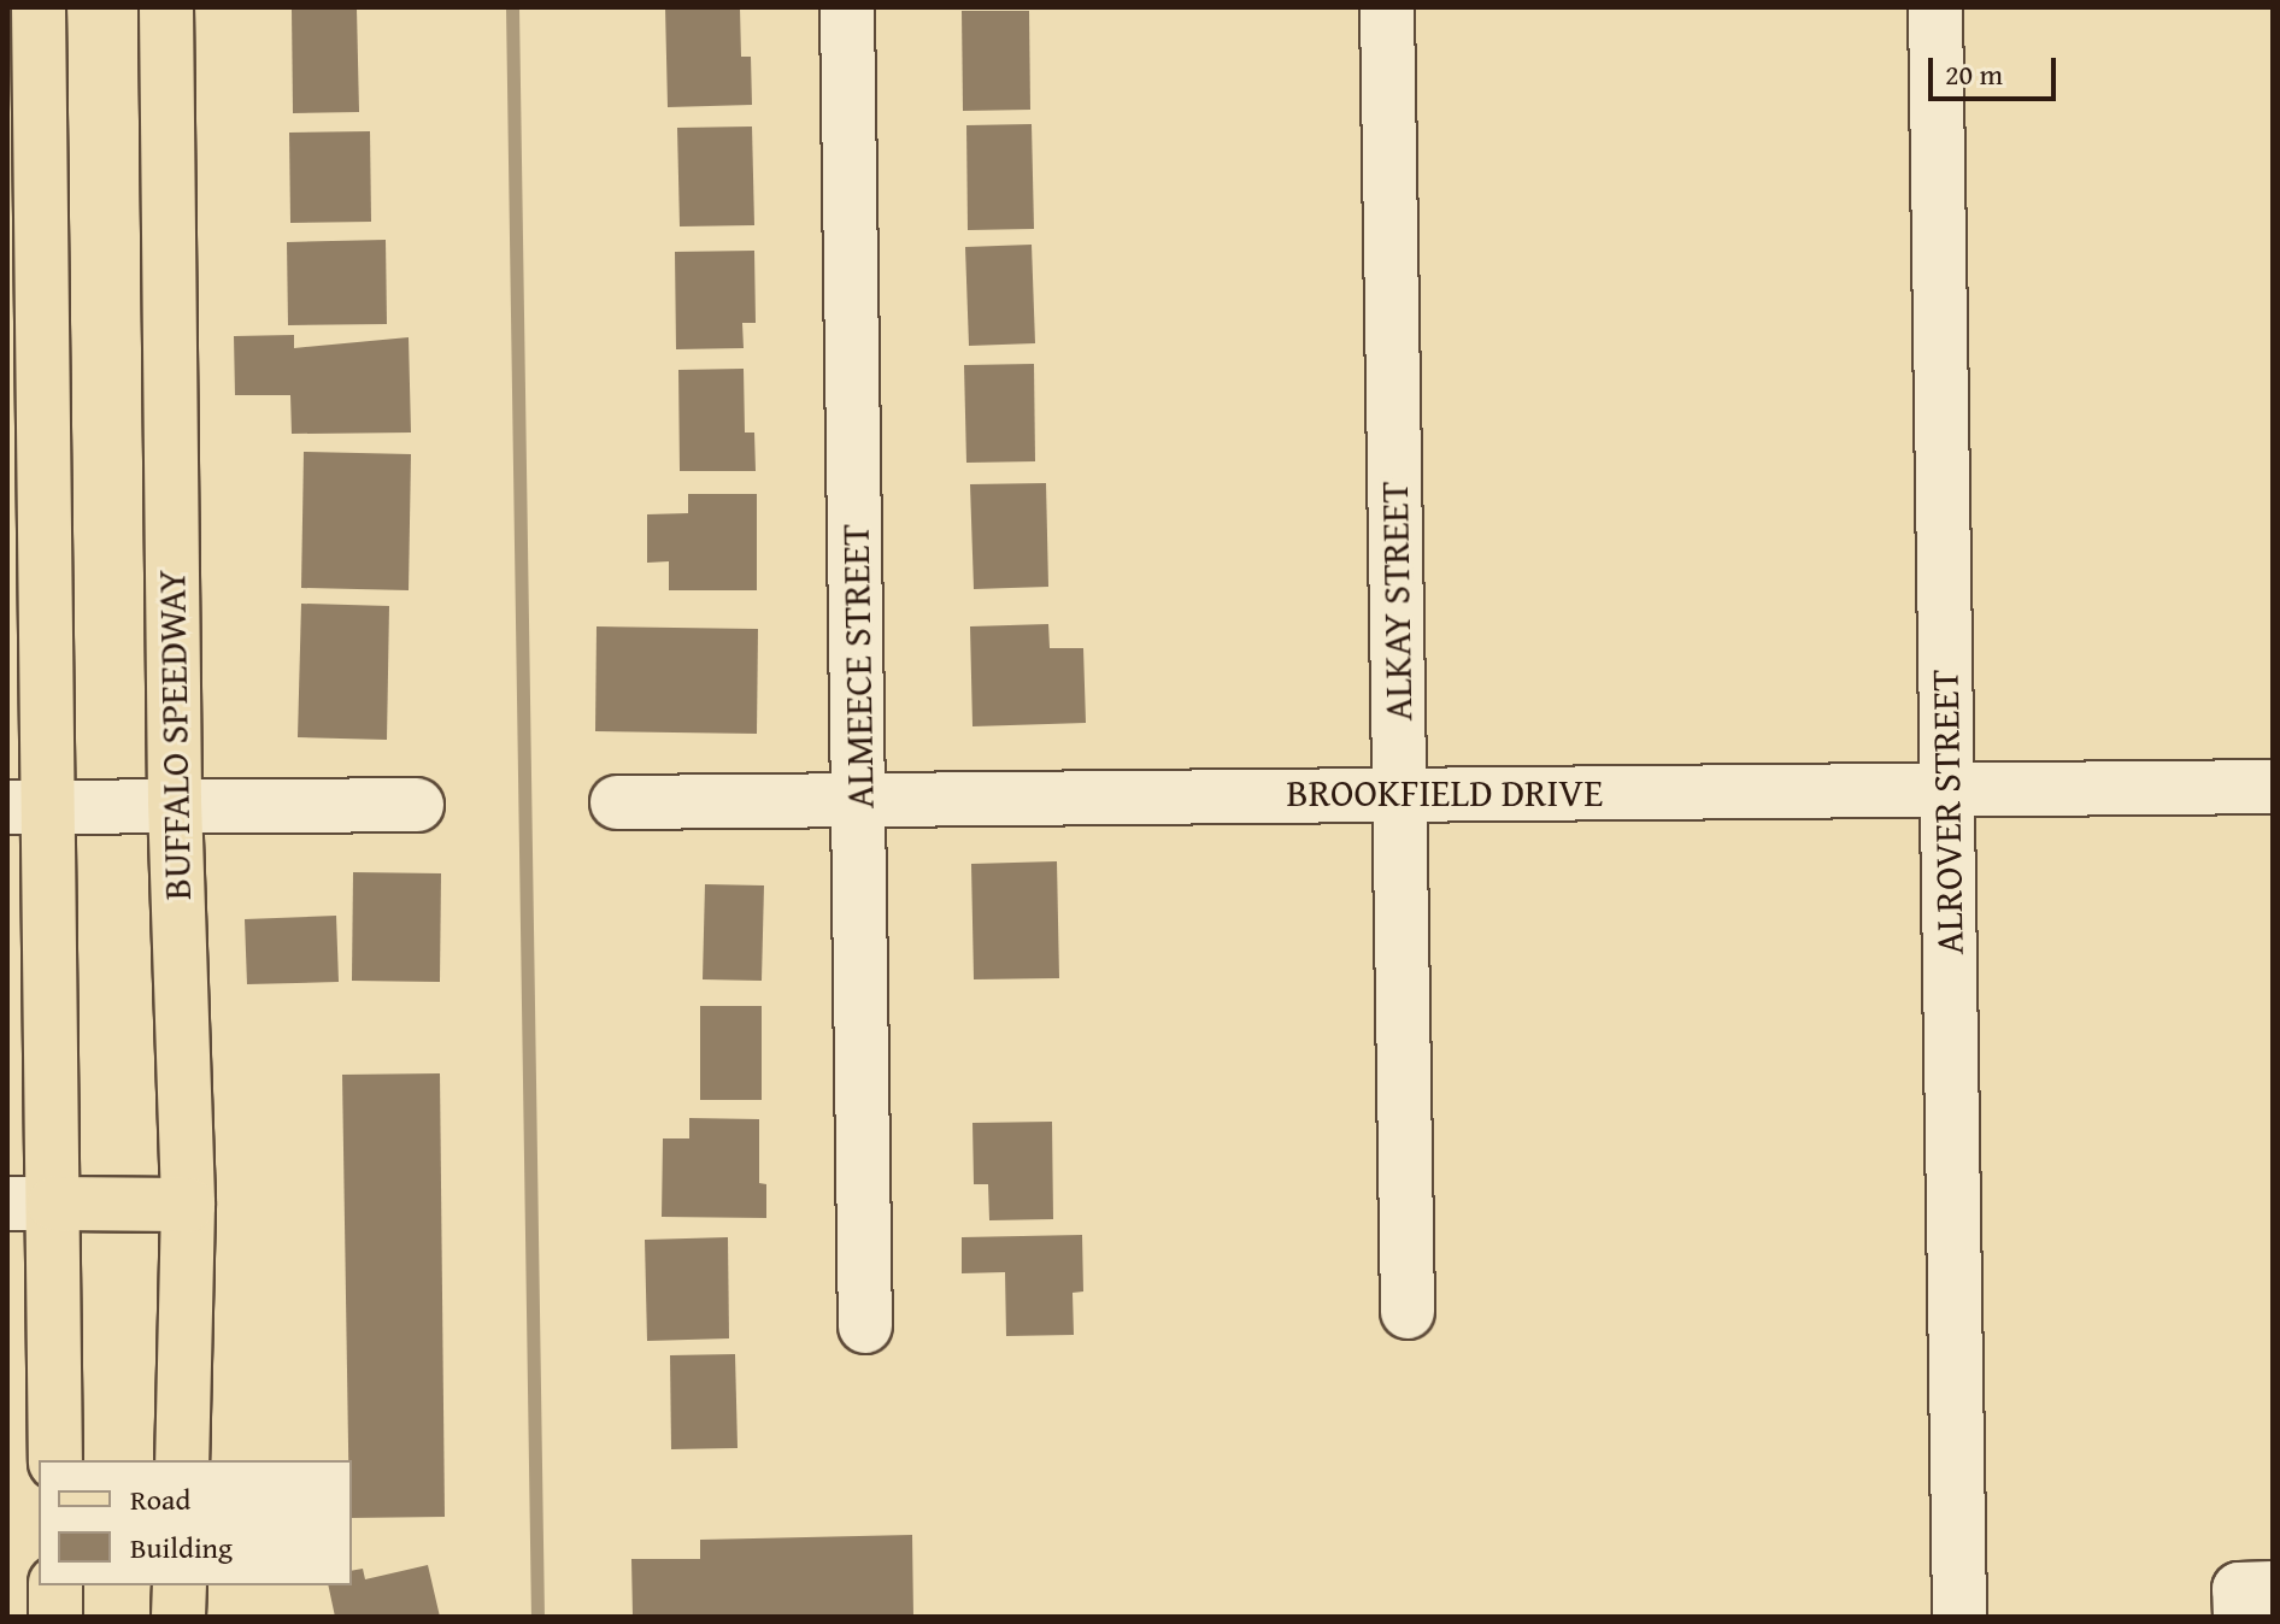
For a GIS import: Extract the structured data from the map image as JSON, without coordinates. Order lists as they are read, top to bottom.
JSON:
{
  "streets": {
    "main road": ["BUFFALO SPEEDWAY"],
    "street": [
      "ALKAY STREET",
      "ALMEECE STREET",
      "BROOKFIELD DRIVE",
      "ALROVER STREET"
    ]
  },
  "crossings": [
    ["ALKAY STREET", "BROOKFIELD DRIVE"],
    ["ALMEECE STREET", "BROOKFIELD DRIVE"],
    ["BROOKFIELD DRIVE", "ALROVER STREET"]
  ],
  "legend": ["Road", "Building"],
  "scale_bar": "20 m"
}
